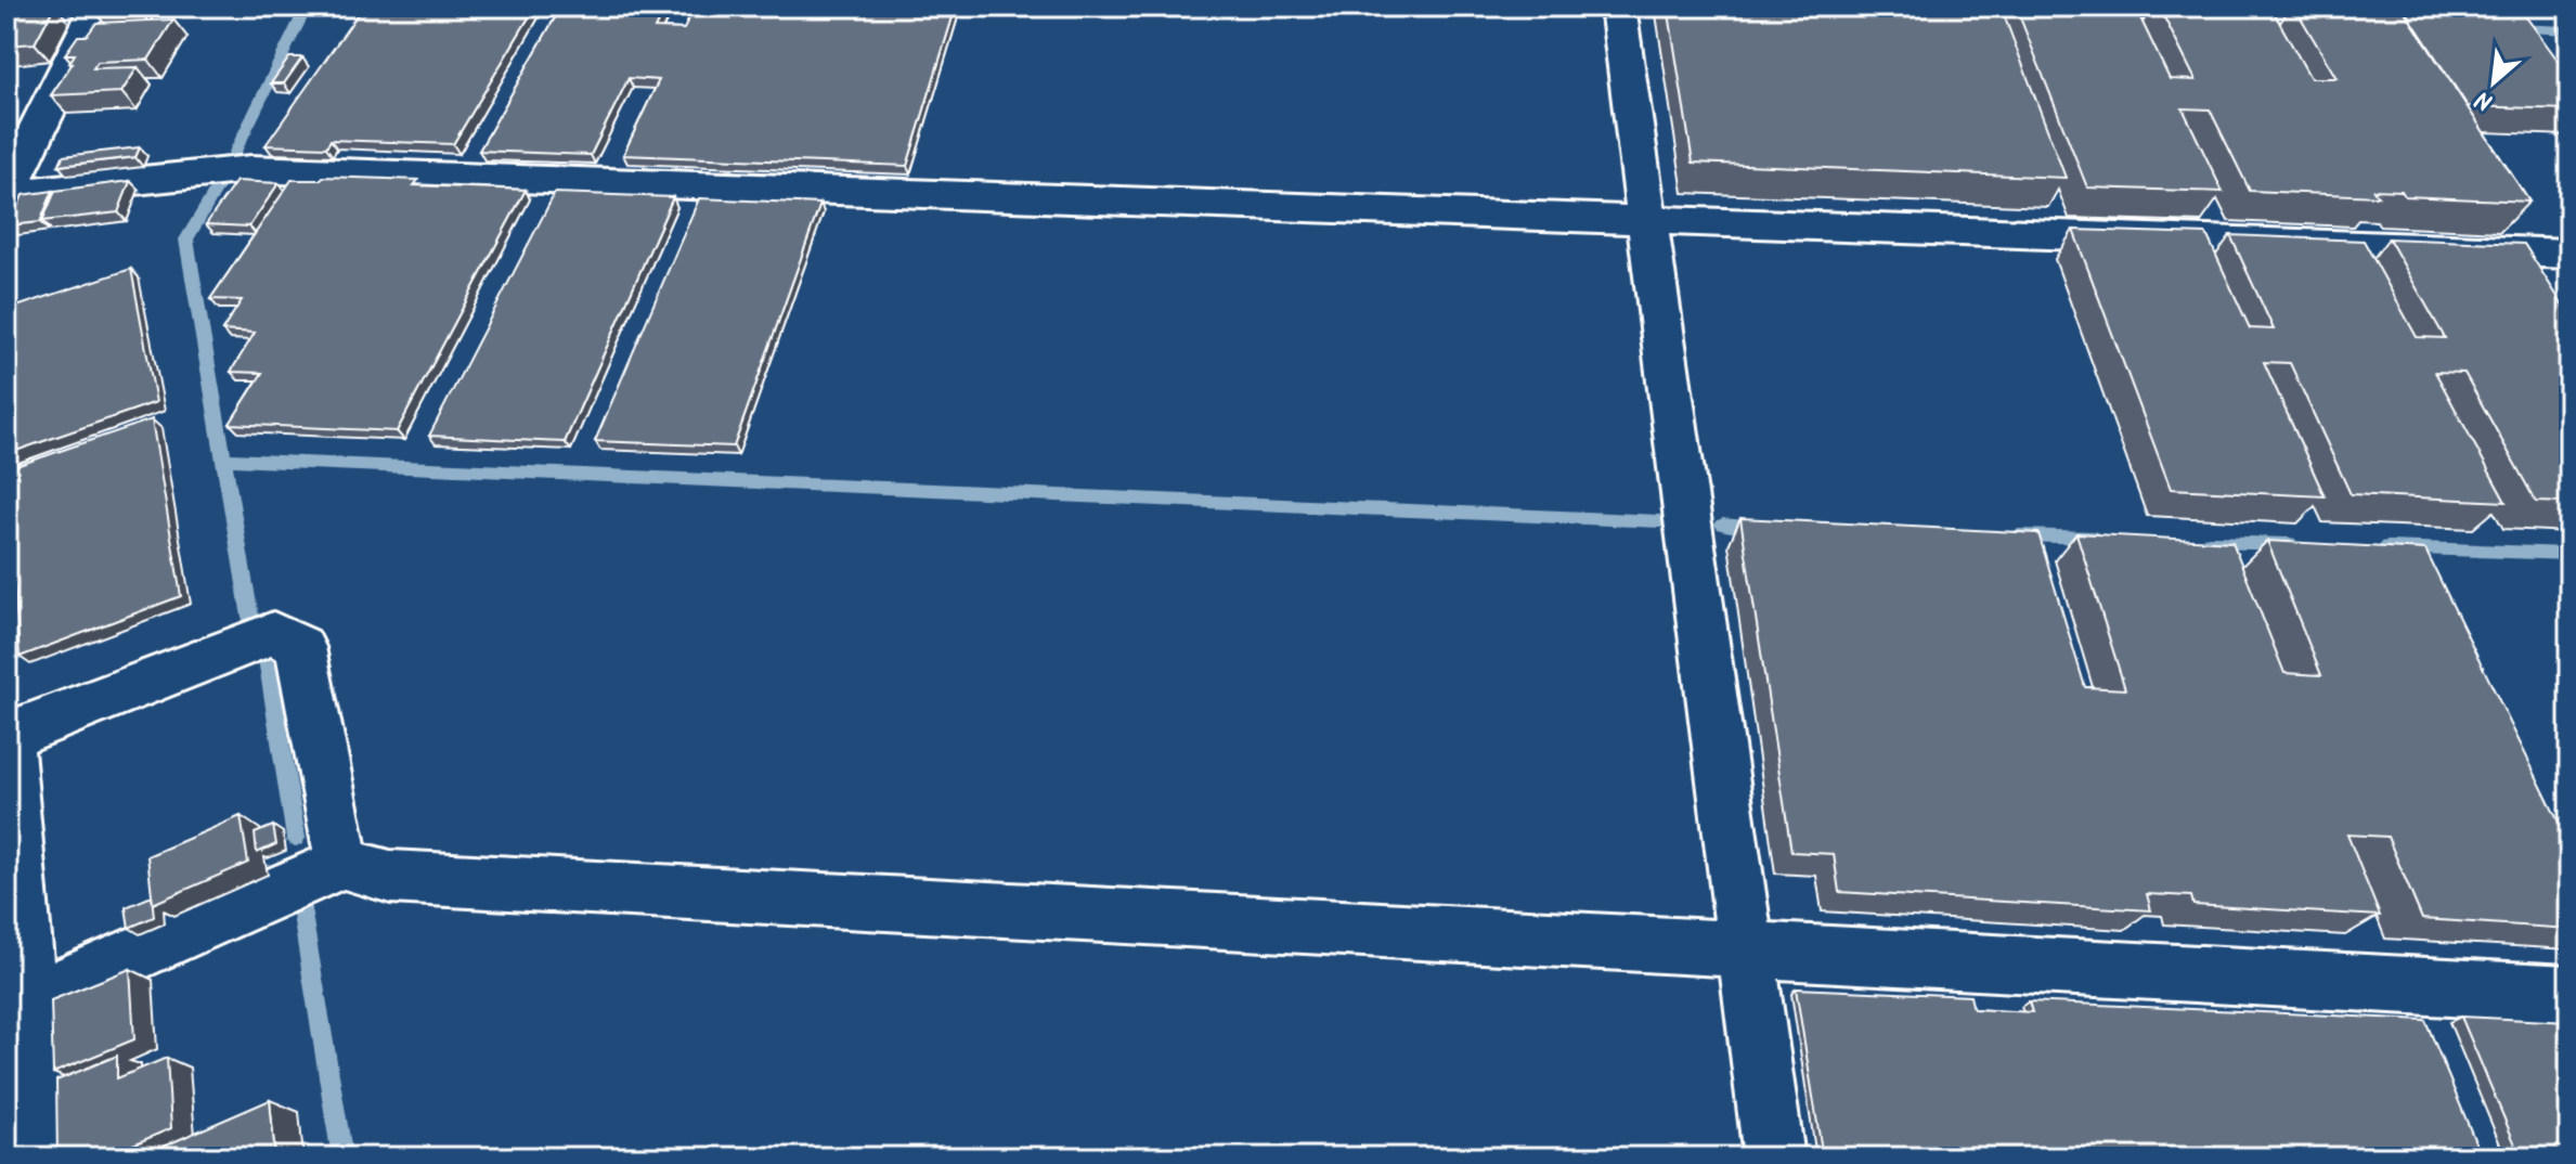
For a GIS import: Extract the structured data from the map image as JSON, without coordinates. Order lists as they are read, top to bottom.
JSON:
{
  "north": "bottom left"
}
